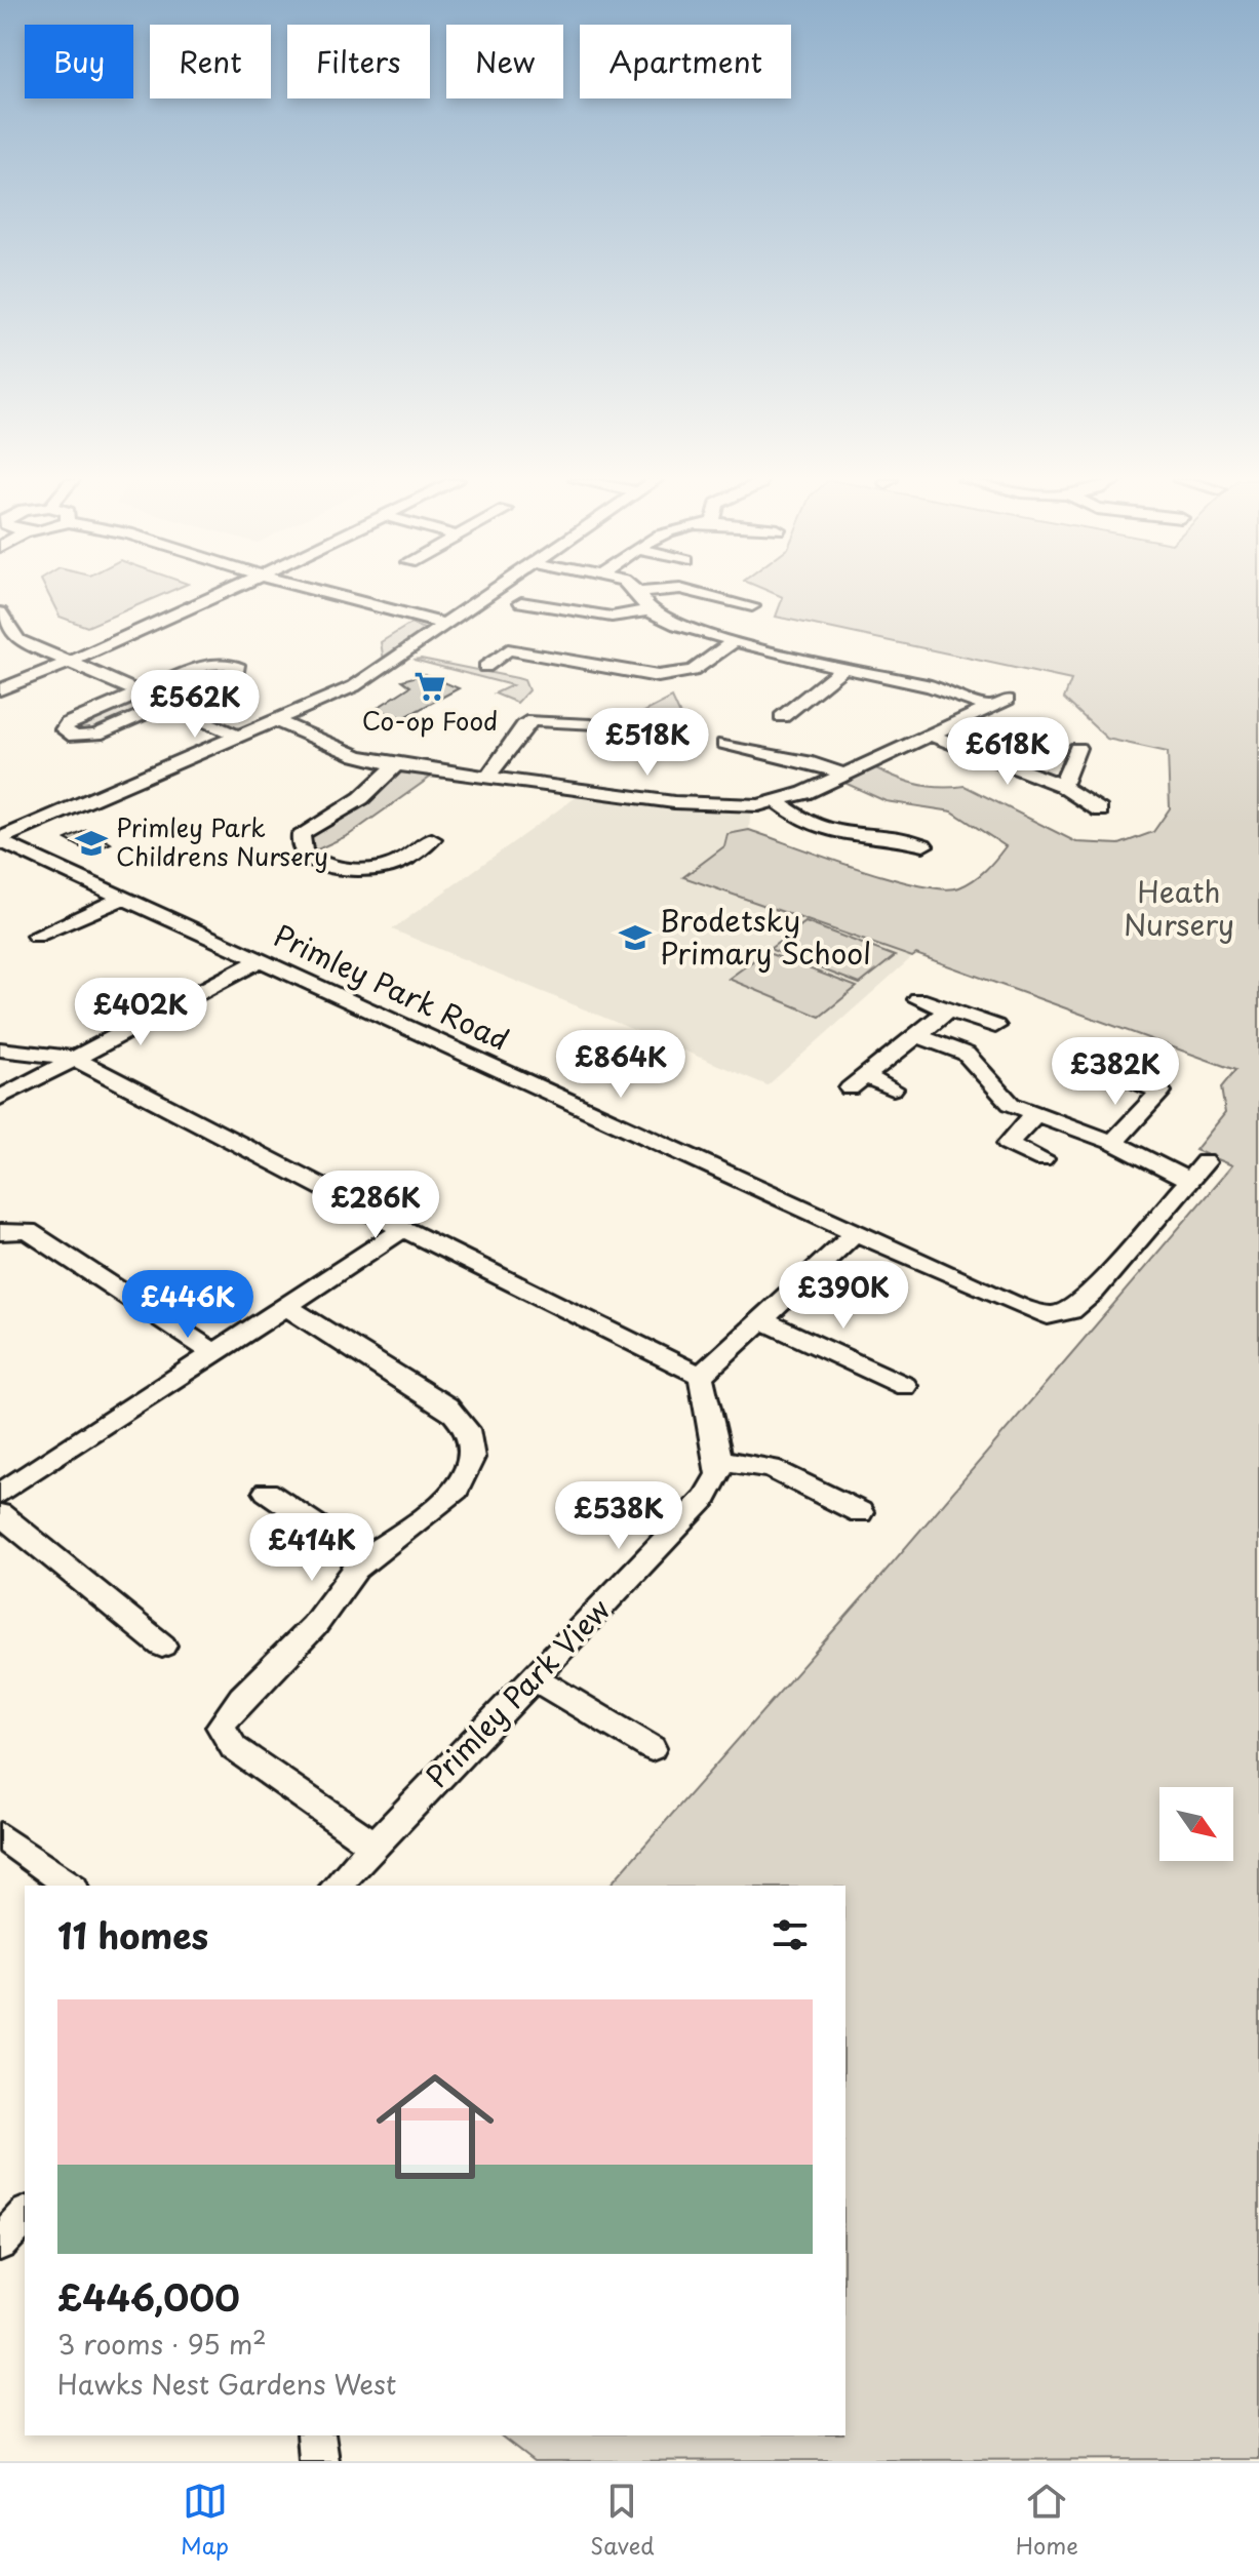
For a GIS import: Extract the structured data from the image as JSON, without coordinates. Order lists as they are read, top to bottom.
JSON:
{
  "streets": {
    "street": ["Primley Park Road", "Primley Park View"]
  },
  "parks": ["Heath Nursery"],
  "places": {
    "supermarket": ["Co-op Food"],
    "school or university": ["Primley Park Childrens Nursery", "Brodetsky Primary School"]
  },
  "north": "bottom right",
  "page": {
    "chip": [
      "Buy",
      "Rent",
      "Filters",
      "New",
      "Apartment"
    ],
    "price": [
      "£562K",
      "£518K",
      "£618K",
      "£402K",
      "£864K",
      "£382K",
      "£286K",
      "£390K",
      "£446K",
      "£538K",
      "£414K"
    ],
    "heading": "11 homes",
    "list": [
      {
        "name": "£446,000",
        "note": "3 rooms · 95 m² · Hawks Nest Gardens West"
      }
    ],
    "tabs": ["Map", "Saved", "Home"]
  }
}
